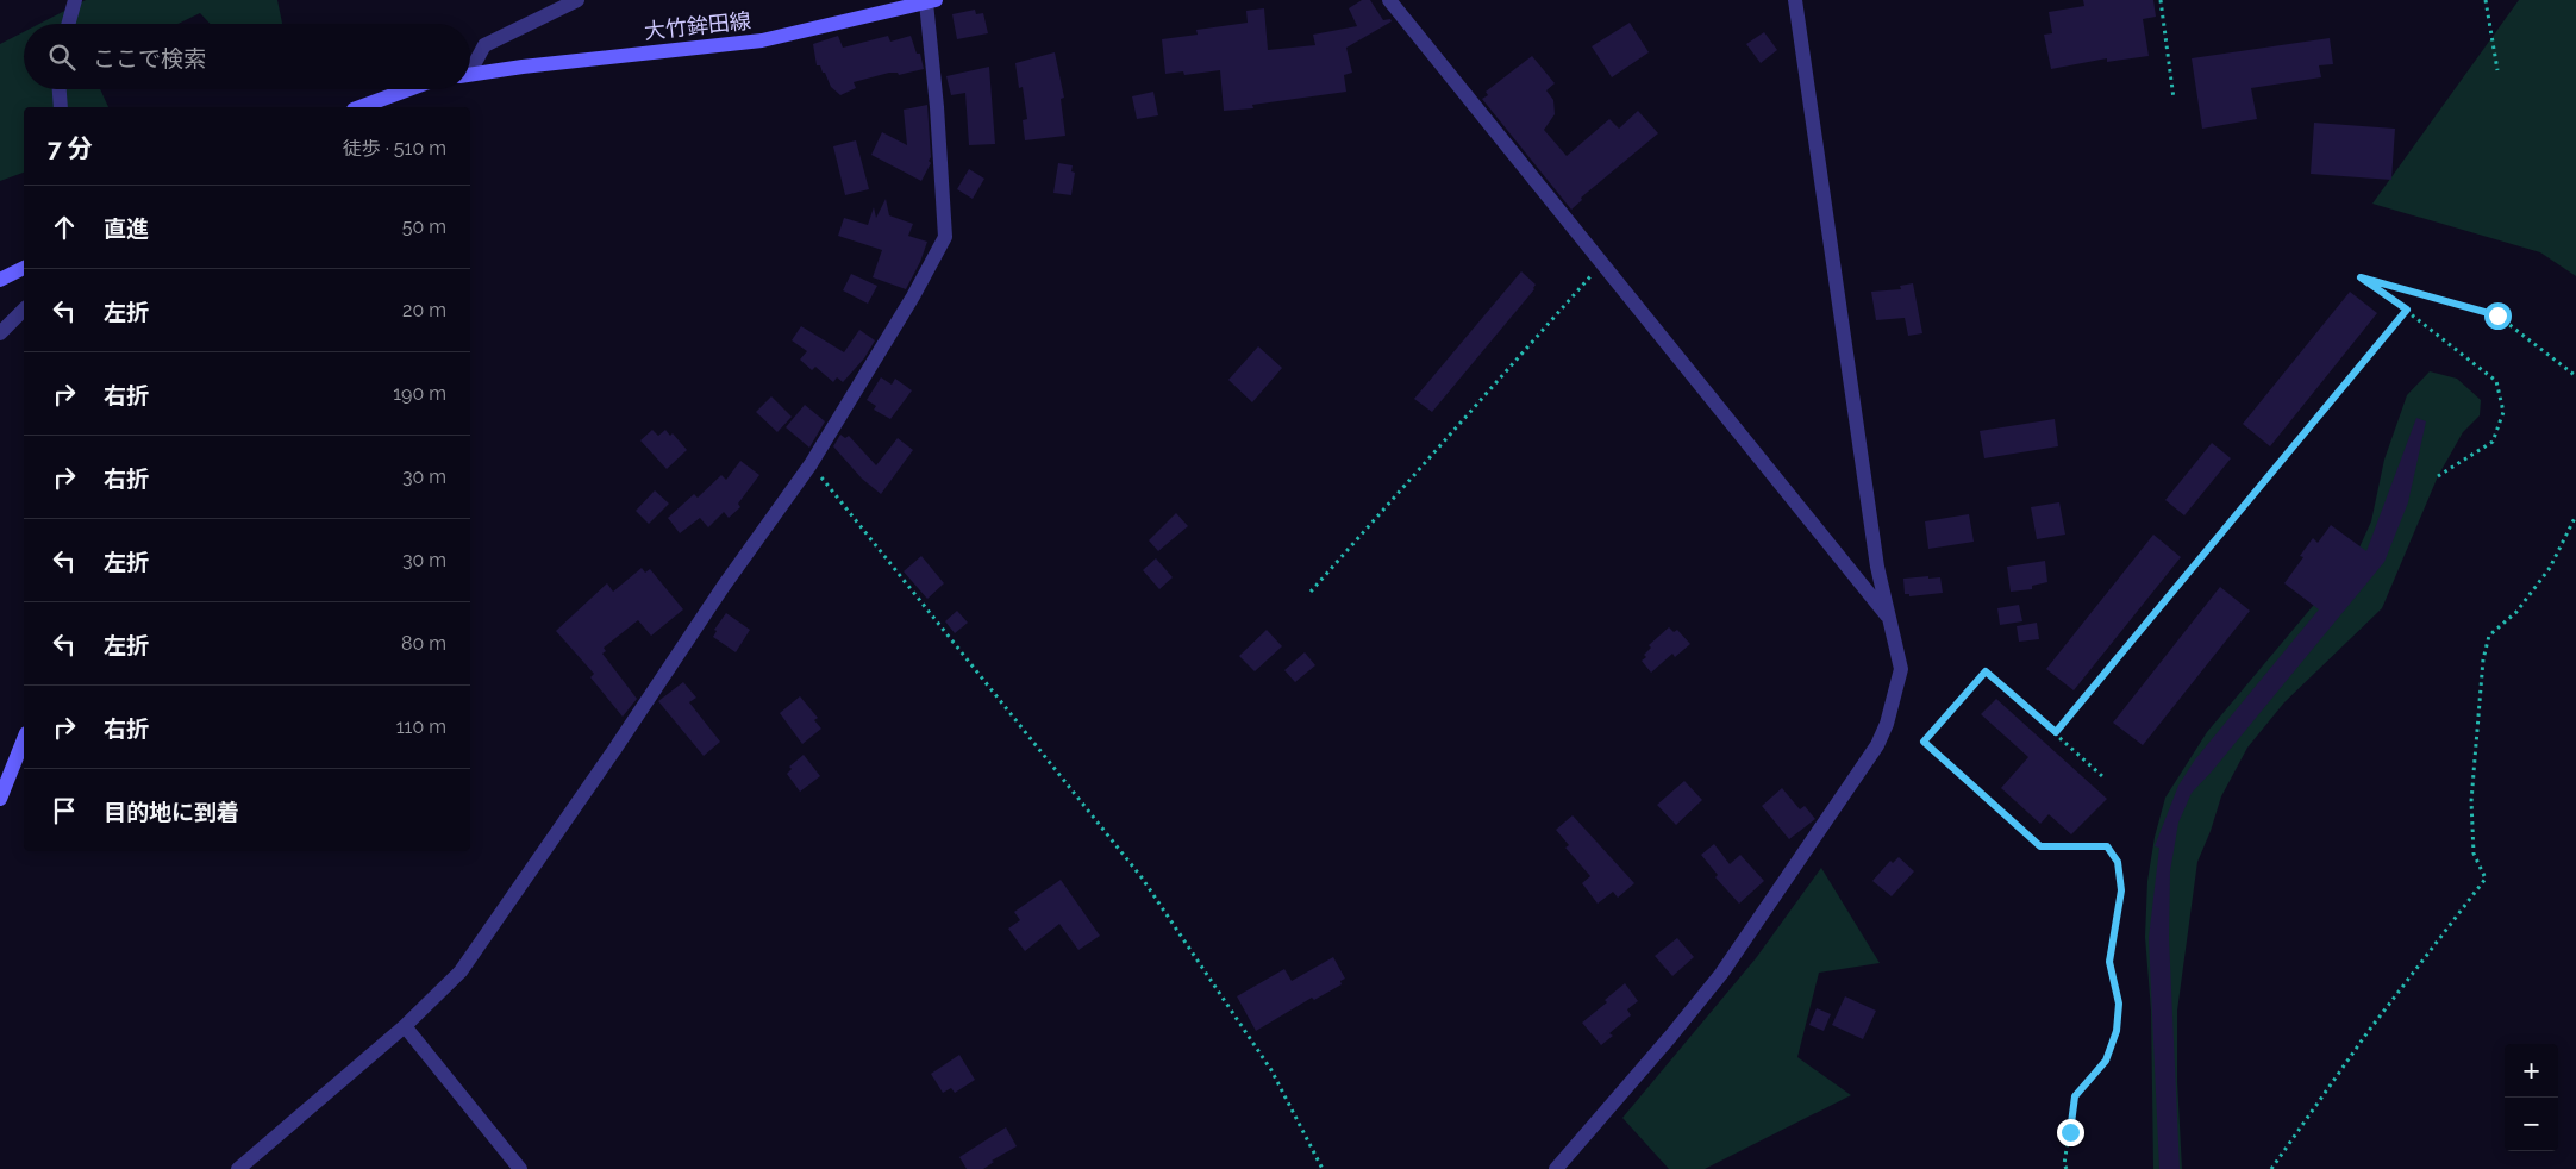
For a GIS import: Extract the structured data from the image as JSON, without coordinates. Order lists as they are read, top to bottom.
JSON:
{
  "streets": {
    "main road": ["大竹鉾田線"]
  },
  "page": {
    "search": "ここで検索",
    "heading": ["7 分", "徒歩 · 510 m"],
    "list": [
      ["直進", "50 m"],
      ["左折", "20 m"],
      ["右折", "190 m"],
      ["右折", "30 m"],
      ["左折", "30 m"],
      ["左折", "80 m"],
      ["右折", "110 m"],
      "目的地に到着"
    ],
    "map_buttons": ["+", "−"]
  }
}
